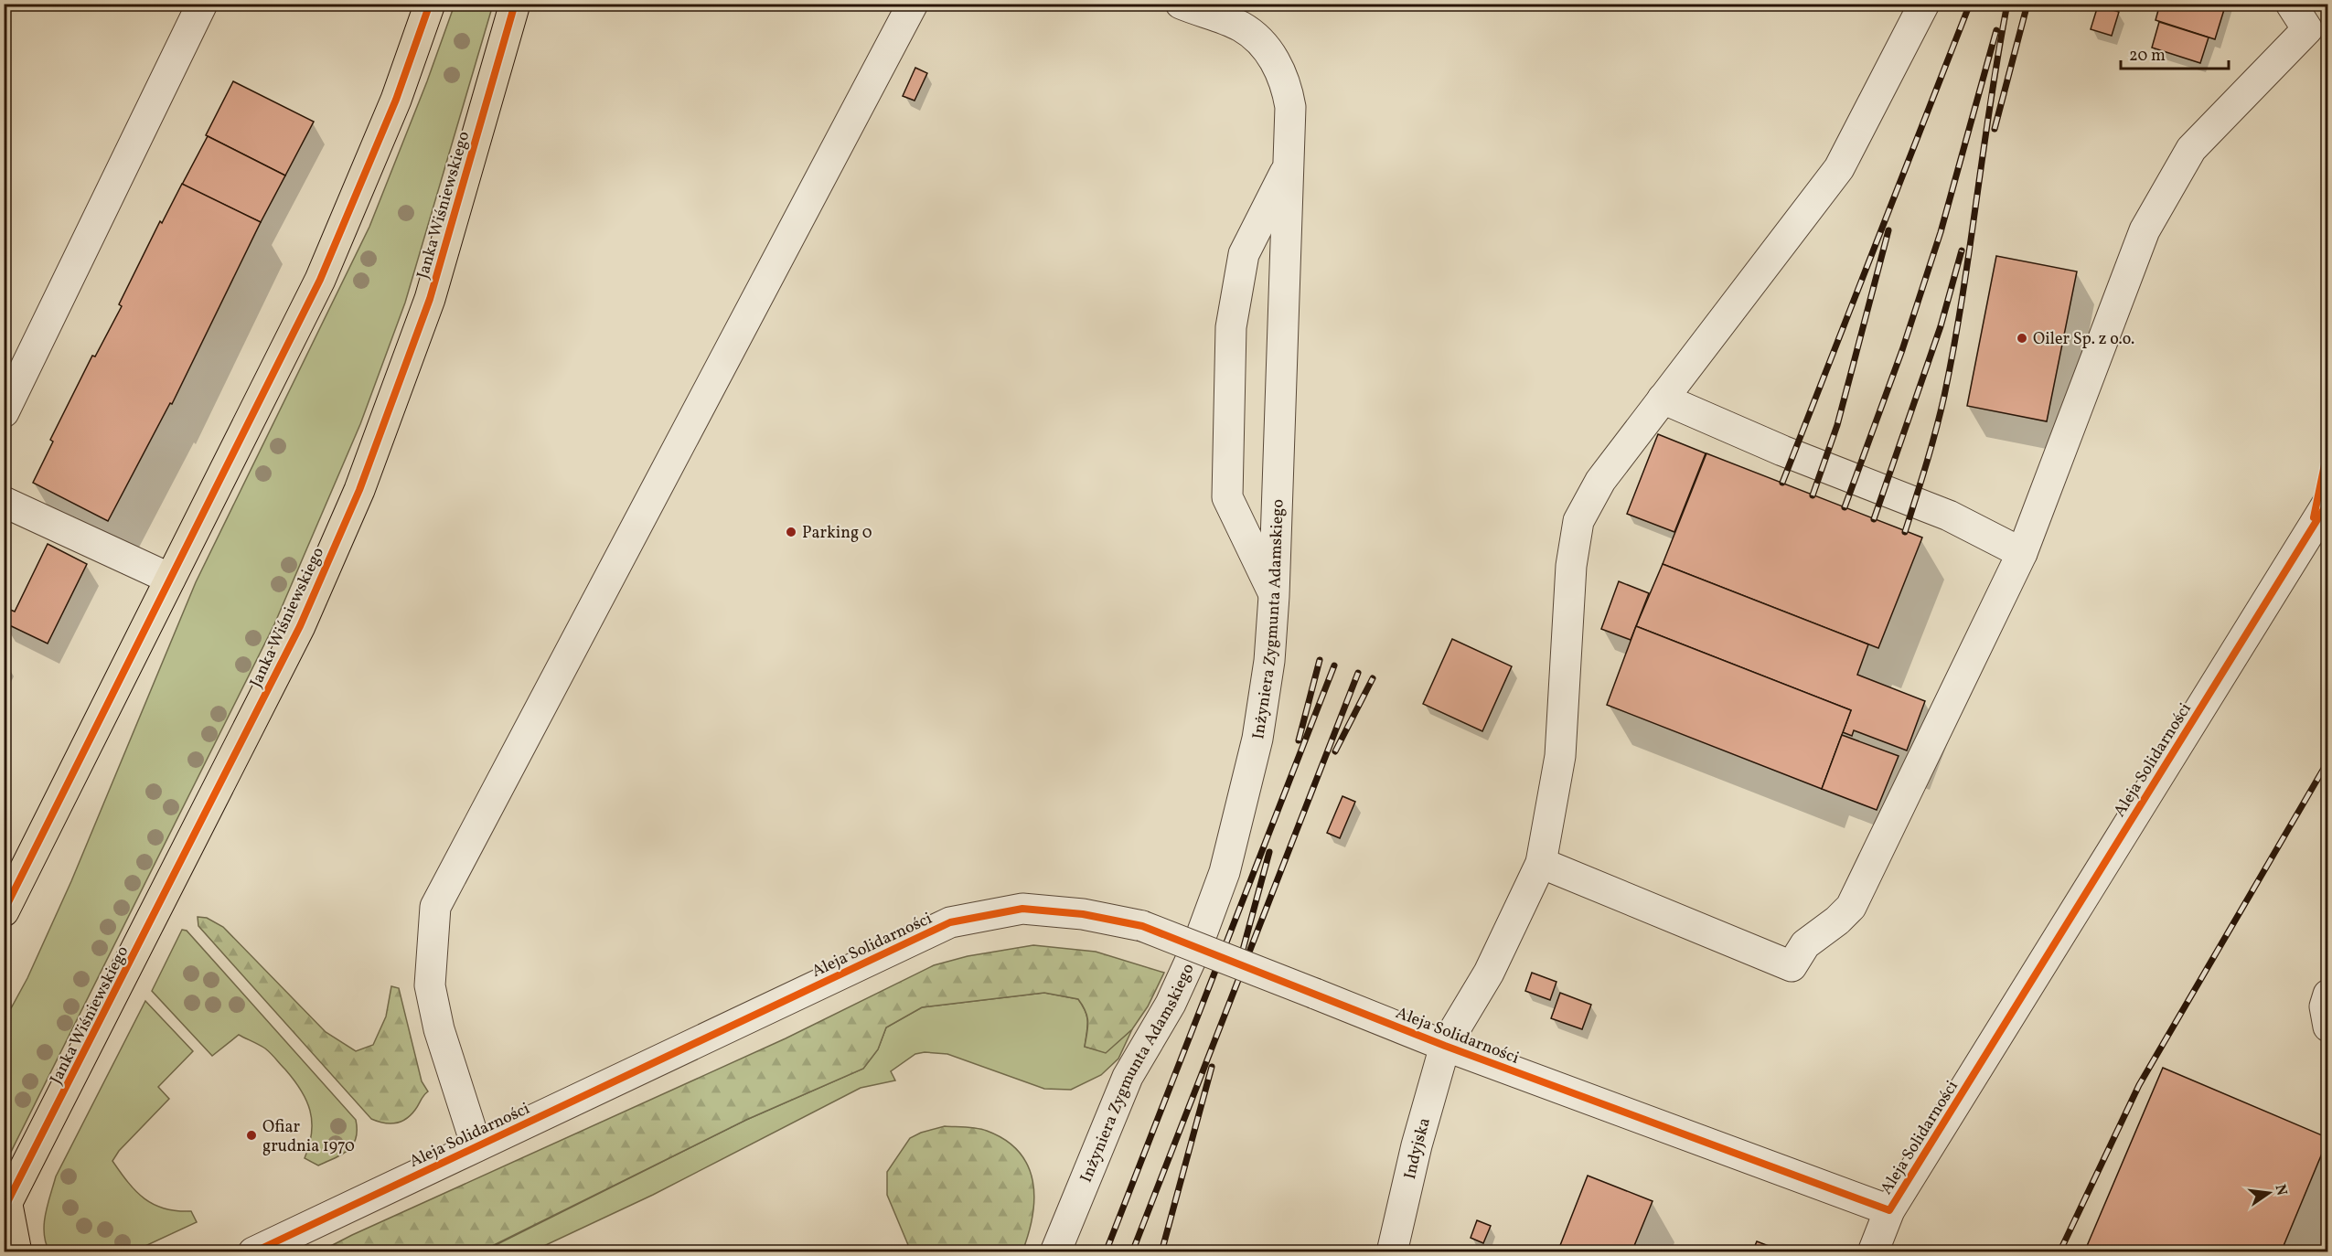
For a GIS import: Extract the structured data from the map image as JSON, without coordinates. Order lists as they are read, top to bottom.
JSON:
{
  "streets": {
    "highway": ["Janka Wiśniewskiego"],
    "street": ["Inżyniera Zygmunta Adamskiego", "Aleja Solidarności", "Indyjska"]
  },
  "crossings": [
    ["Aleja Solidarności", "Indyjska"]
  ],
  "places": ["Oiler Sp. z o.o.", "Parking 0", "Ofiar grudnia 1970"],
  "scale_bar": "20 m",
  "north": "right"
}
